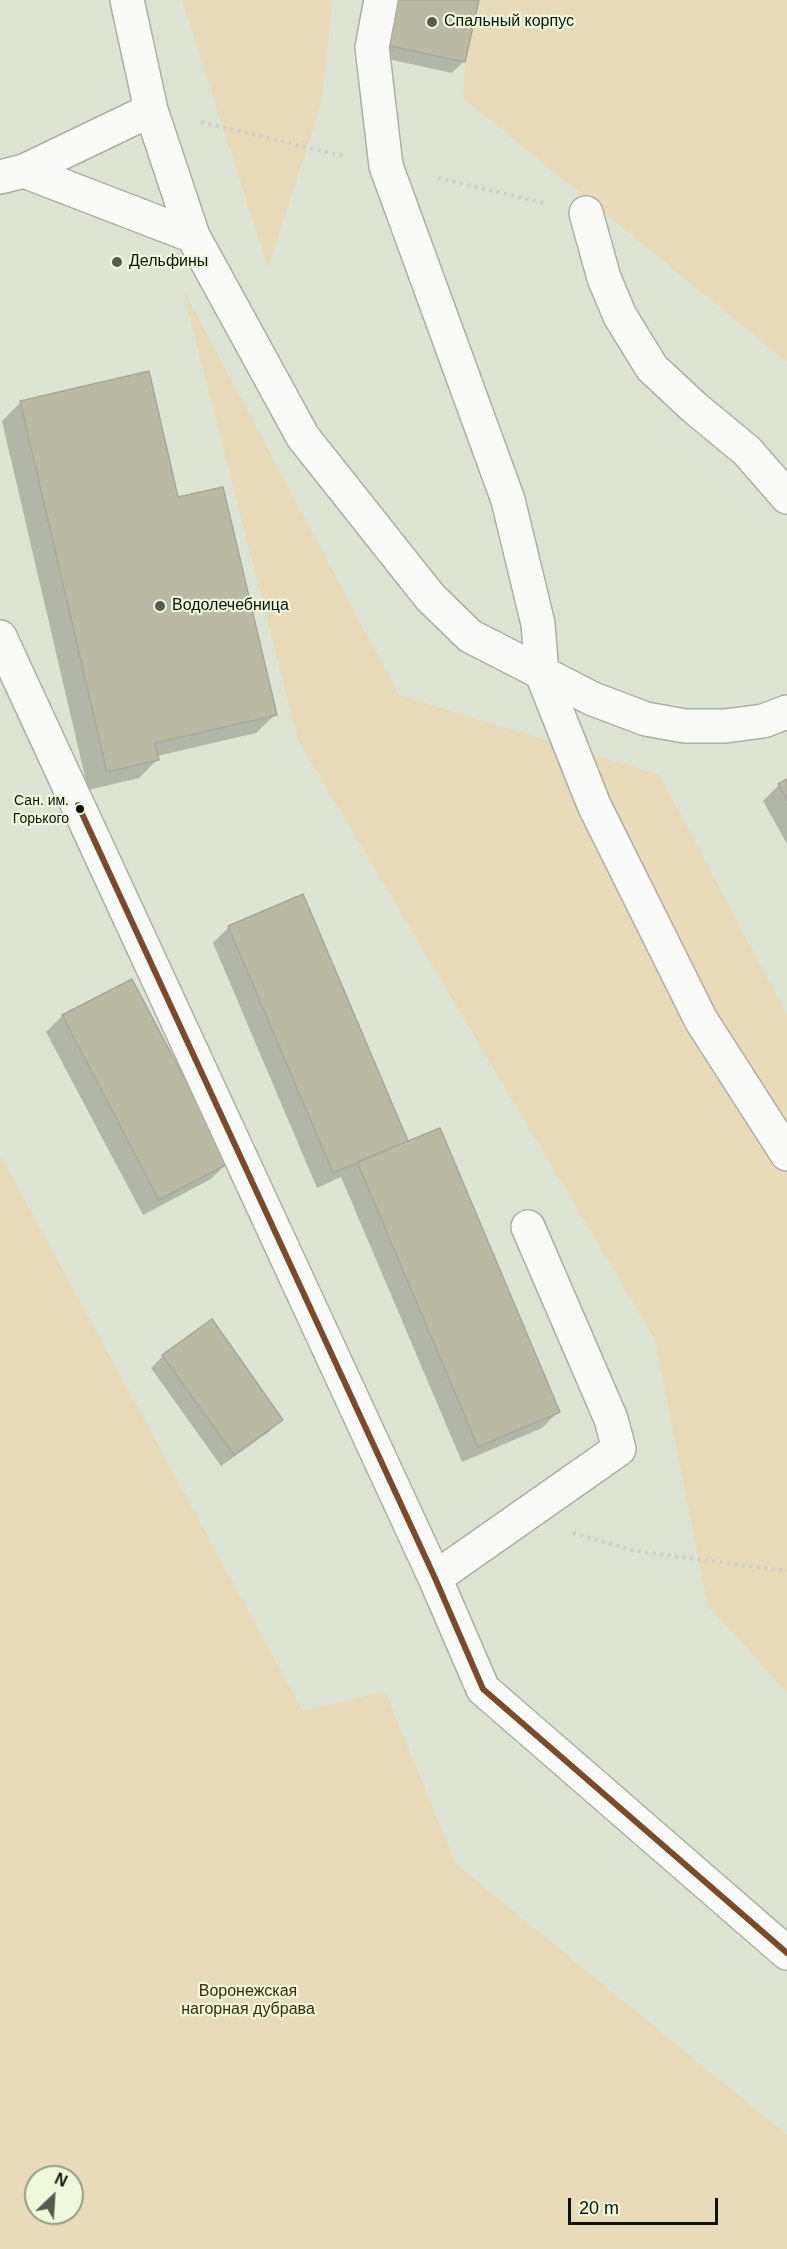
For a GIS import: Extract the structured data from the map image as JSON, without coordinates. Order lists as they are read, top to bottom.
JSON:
{
  "parks": ["Воронежская нагорная дубрава"],
  "places": [
    "Спальный корпус",
    "Дельфины",
    "Водолечебница",
    "Сан. им. Горького"
  ],
  "scale_bar": "20 m",
  "north": "top right"
}
